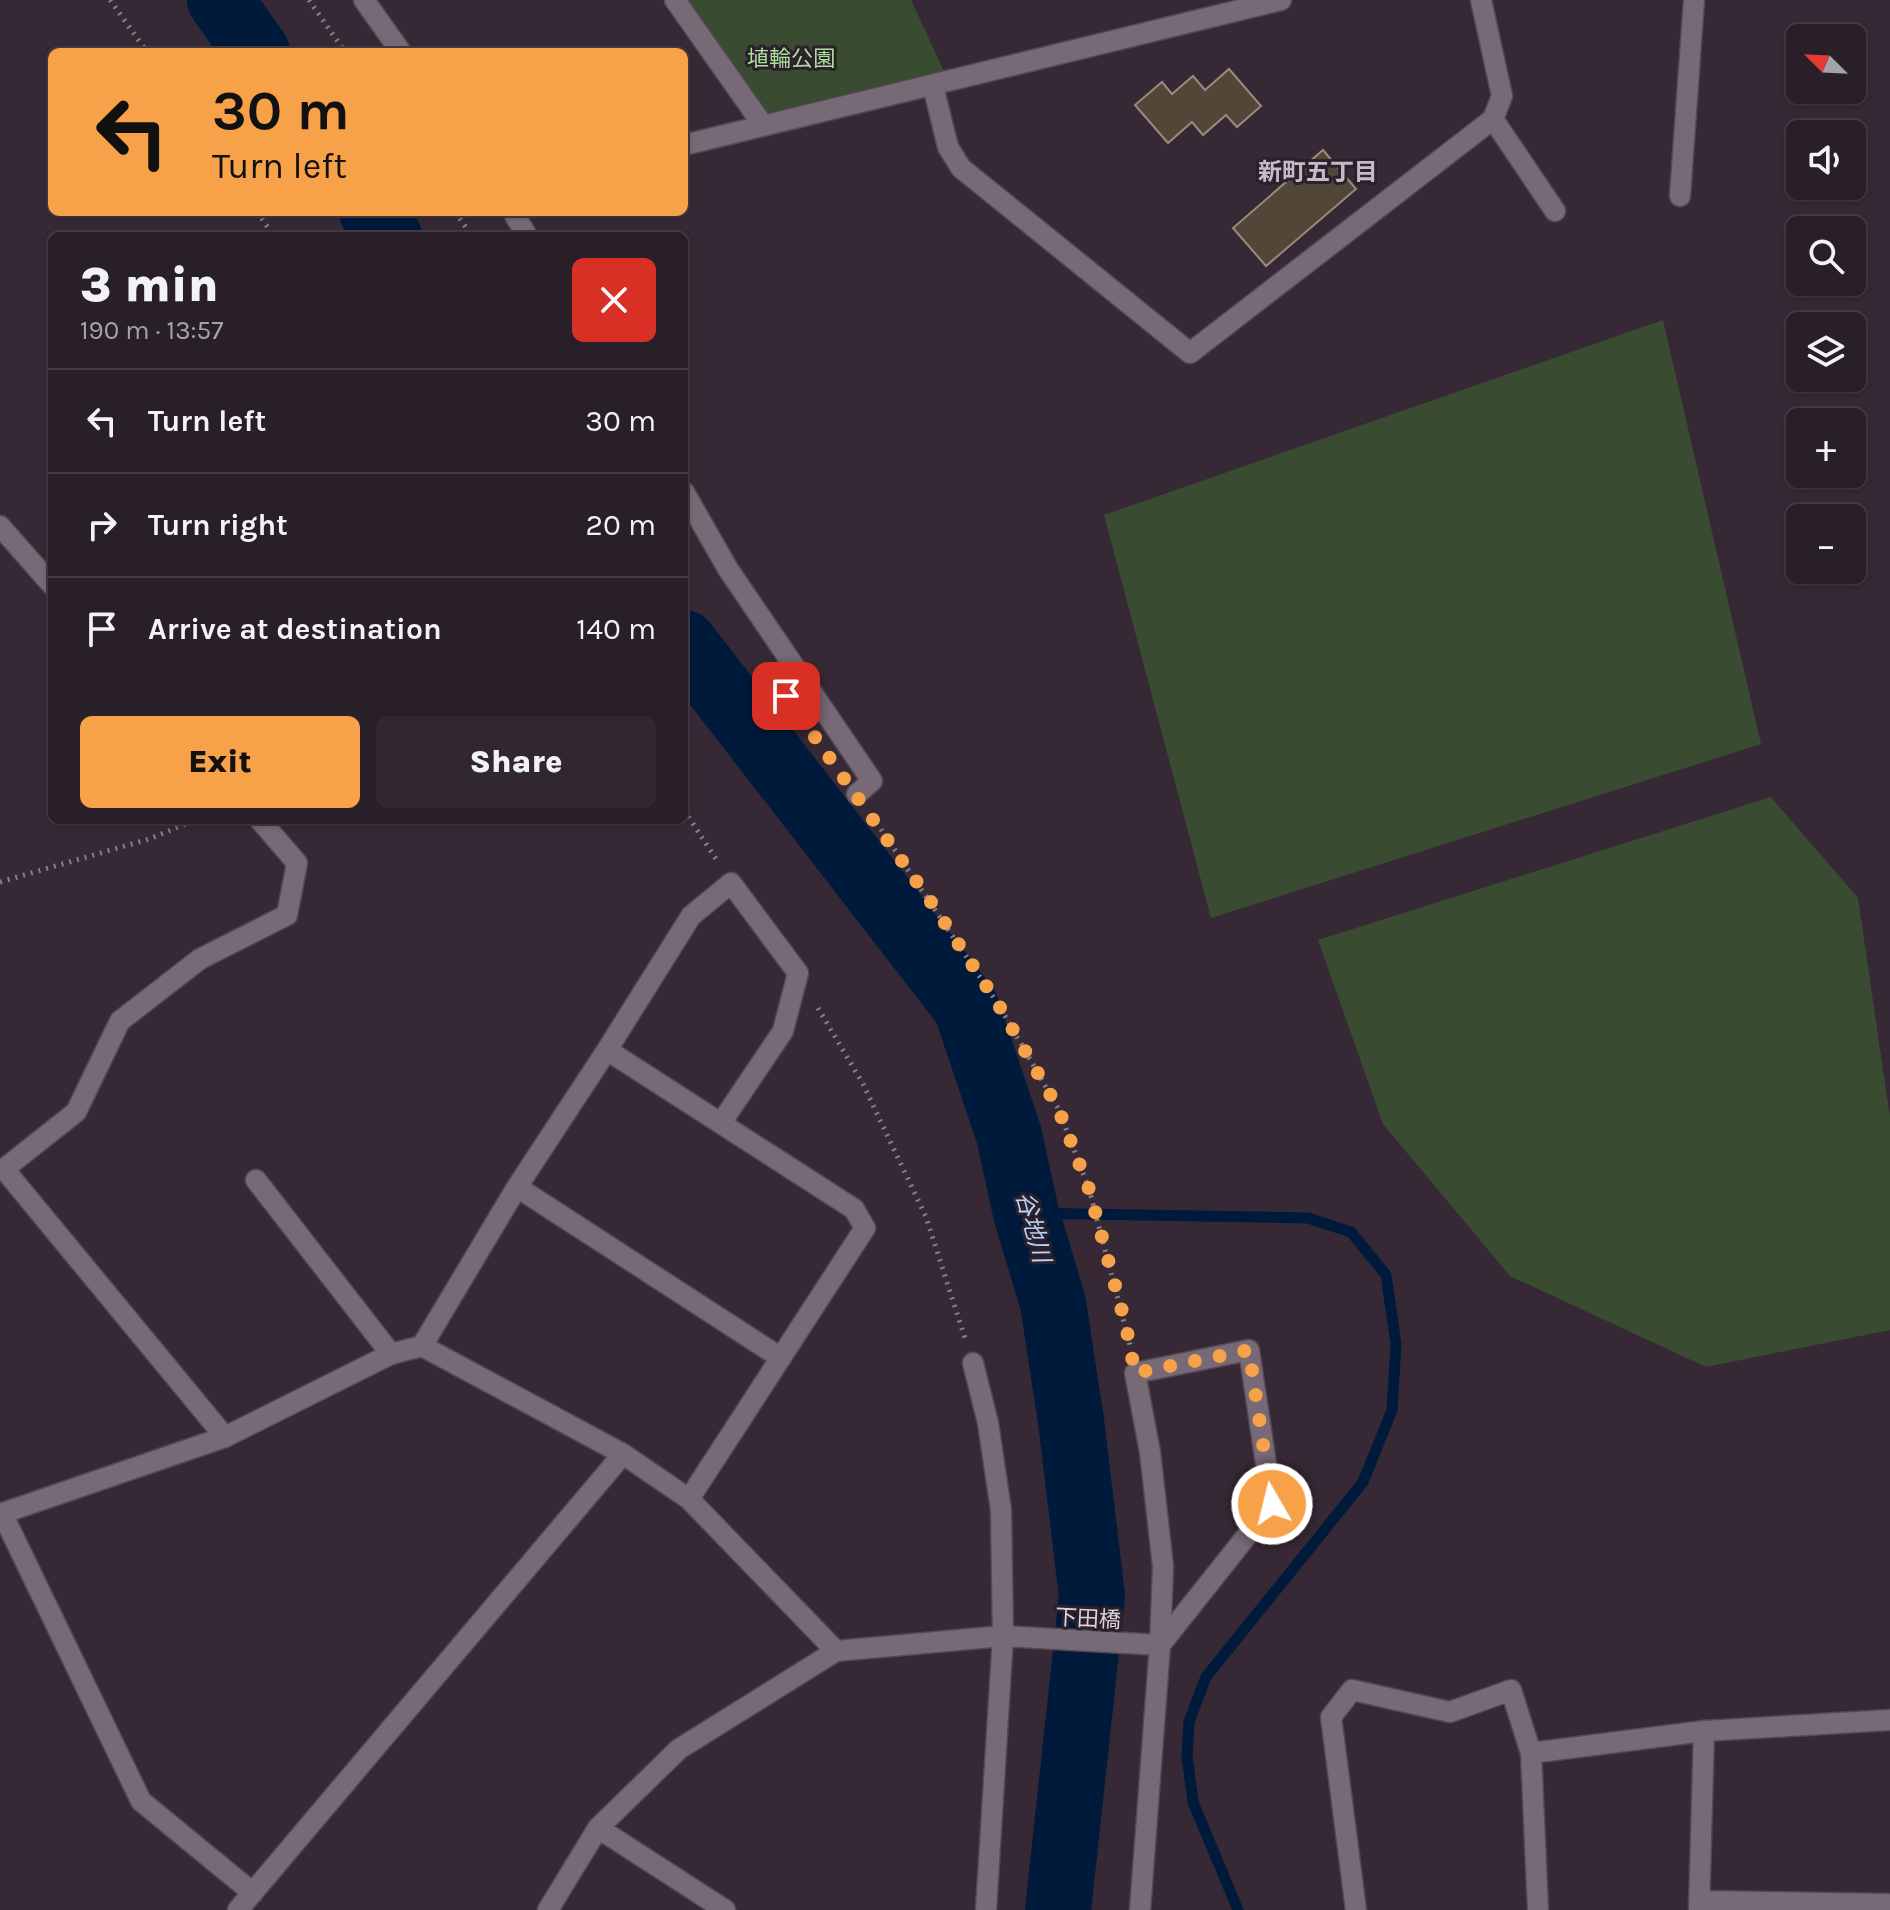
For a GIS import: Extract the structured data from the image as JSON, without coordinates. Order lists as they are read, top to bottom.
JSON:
{
  "streets": {
    "street": ["下田橋"]
  },
  "districts": ["新町五丁目"],
  "water": ["谷地川"],
  "parks": ["埴輪公園"],
  "north": "top left",
  "page": {
    "map_buttons": ["+", "−"],
    "turn": ["30 m", "Turn left"],
    "heading": ["3 min", "190 m · 13:57"],
    "list": [
      {
        "name": "Turn left",
        "value": "30 m"
      },
      {
        "name": "Turn right",
        "value": "20 m"
      },
      {
        "name": "Arrive at destination",
        "value": "140 m"
      }
    ],
    "buttons": ["Exit", "Share"]
  }
}
